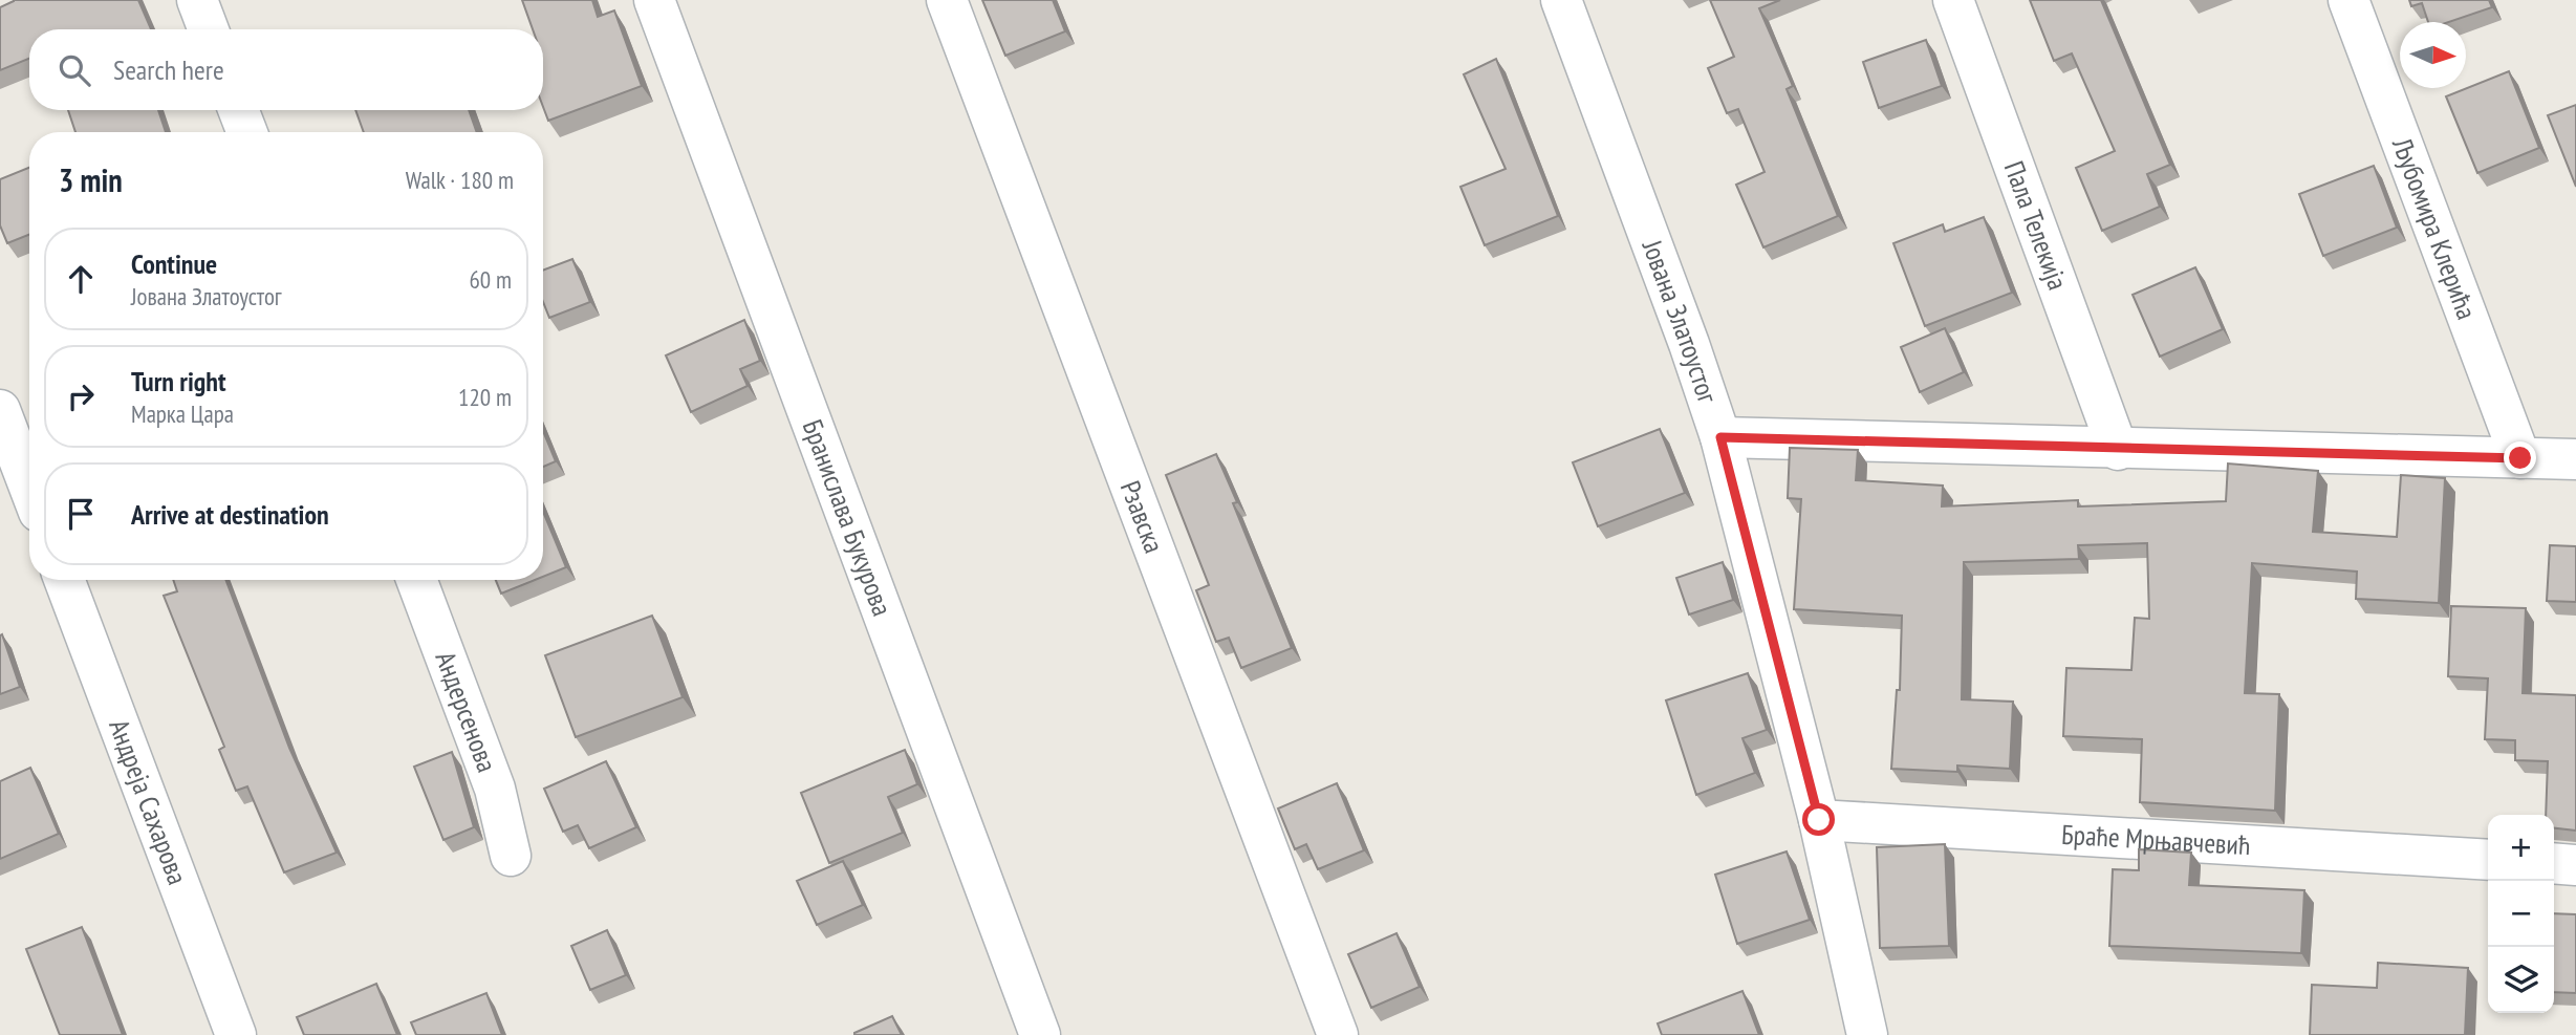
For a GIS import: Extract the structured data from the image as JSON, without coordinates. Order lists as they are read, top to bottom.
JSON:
{
  "streets": {
    "street": [
      "Пала Телекија",
      "Љубомира Клерића",
      "Јована Златоустог",
      "Бранислава Букурова",
      "Рзавска",
      "Андерсенова",
      "Андреја Сахарова",
      "Браће Мрњавчевић"
    ]
  },
  "crossings": [
    ["Јована Златоустог", "Браће Мрњавчевић"]
  ],
  "north": "right",
  "page": {
    "search": "Search here",
    "heading": ["3 min", "Walk · 180 m"],
    "list": [
      ["Continue", "Јована Златоустог", "60 m"],
      ["Turn right", "Марка Цара", "120 m"],
      "Arrive at destination"
    ],
    "map_buttons": ["+", "−"]
  }
}
